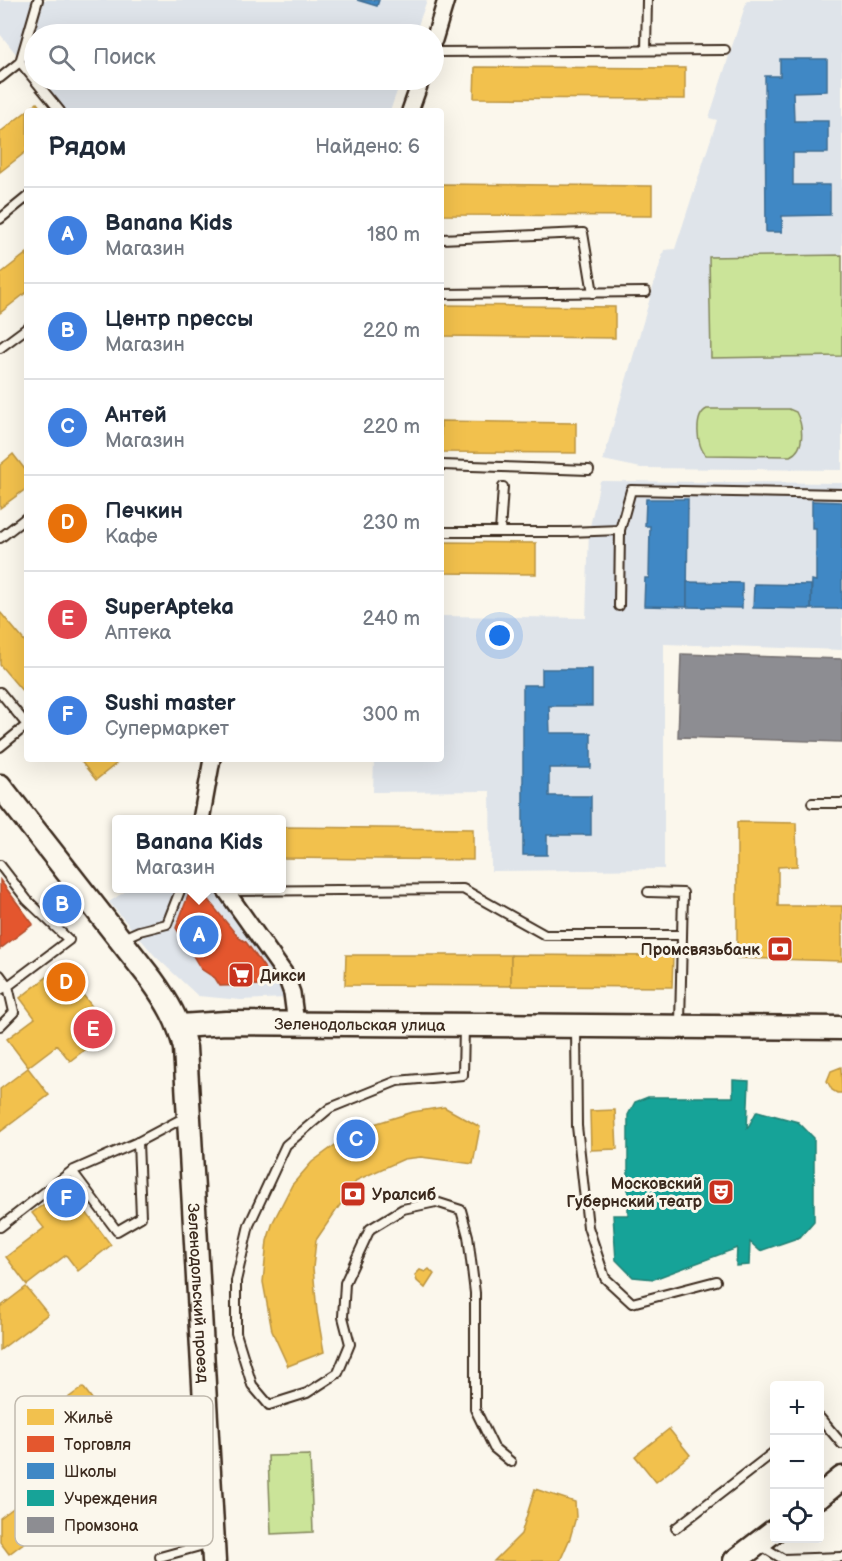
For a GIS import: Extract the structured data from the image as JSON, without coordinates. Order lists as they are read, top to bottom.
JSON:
{
  "streets": {
    "street": ["Зеленодольская улица", "Зеленодольский проезд"]
  },
  "crossings": [
    ["Зеленодольская улица", "Зеленодольский проезд"]
  ],
  "places": {
    "bank": ["Промсвязьбанк", "Уралсиб"],
    "supermarket": ["Дикси"],
    "theatre": ["Московский Губернский театр"]
  },
  "legend": [
    "Жильё",
    "Торговля",
    "Школы",
    "Учреждения",
    "Промзона"
  ],
  "page": {
    "search": "Поиск",
    "heading": ["Рядом", "Найдено: 6"],
    "list": [
      {
        "mark": "A",
        "name": "Banana Kids",
        "note": "Магазин",
        "value": "180 m"
      },
      {
        "mark": "B",
        "name": "Центр прессы",
        "note": "Магазин",
        "value": "220 m"
      },
      {
        "mark": "C",
        "name": "Антей",
        "note": "Магазин",
        "value": "220 m"
      },
      {
        "mark": "D",
        "name": "Печкин",
        "note": "Кафе",
        "value": "230 m"
      },
      {
        "mark": "E",
        "name": "SuperApteka",
        "note": "Аптека",
        "value": "240 m"
      },
      {
        "mark": "F",
        "name": "Sushi master",
        "note": "Супермаркет",
        "value": "300 m"
      }
    ],
    "popup": ["Banana Kids", "Магазин"],
    "pins": [
      "B",
      "A",
      "D",
      "E",
      "C",
      "F"
    ],
    "map_buttons": ["+", "−"]
  }
}
